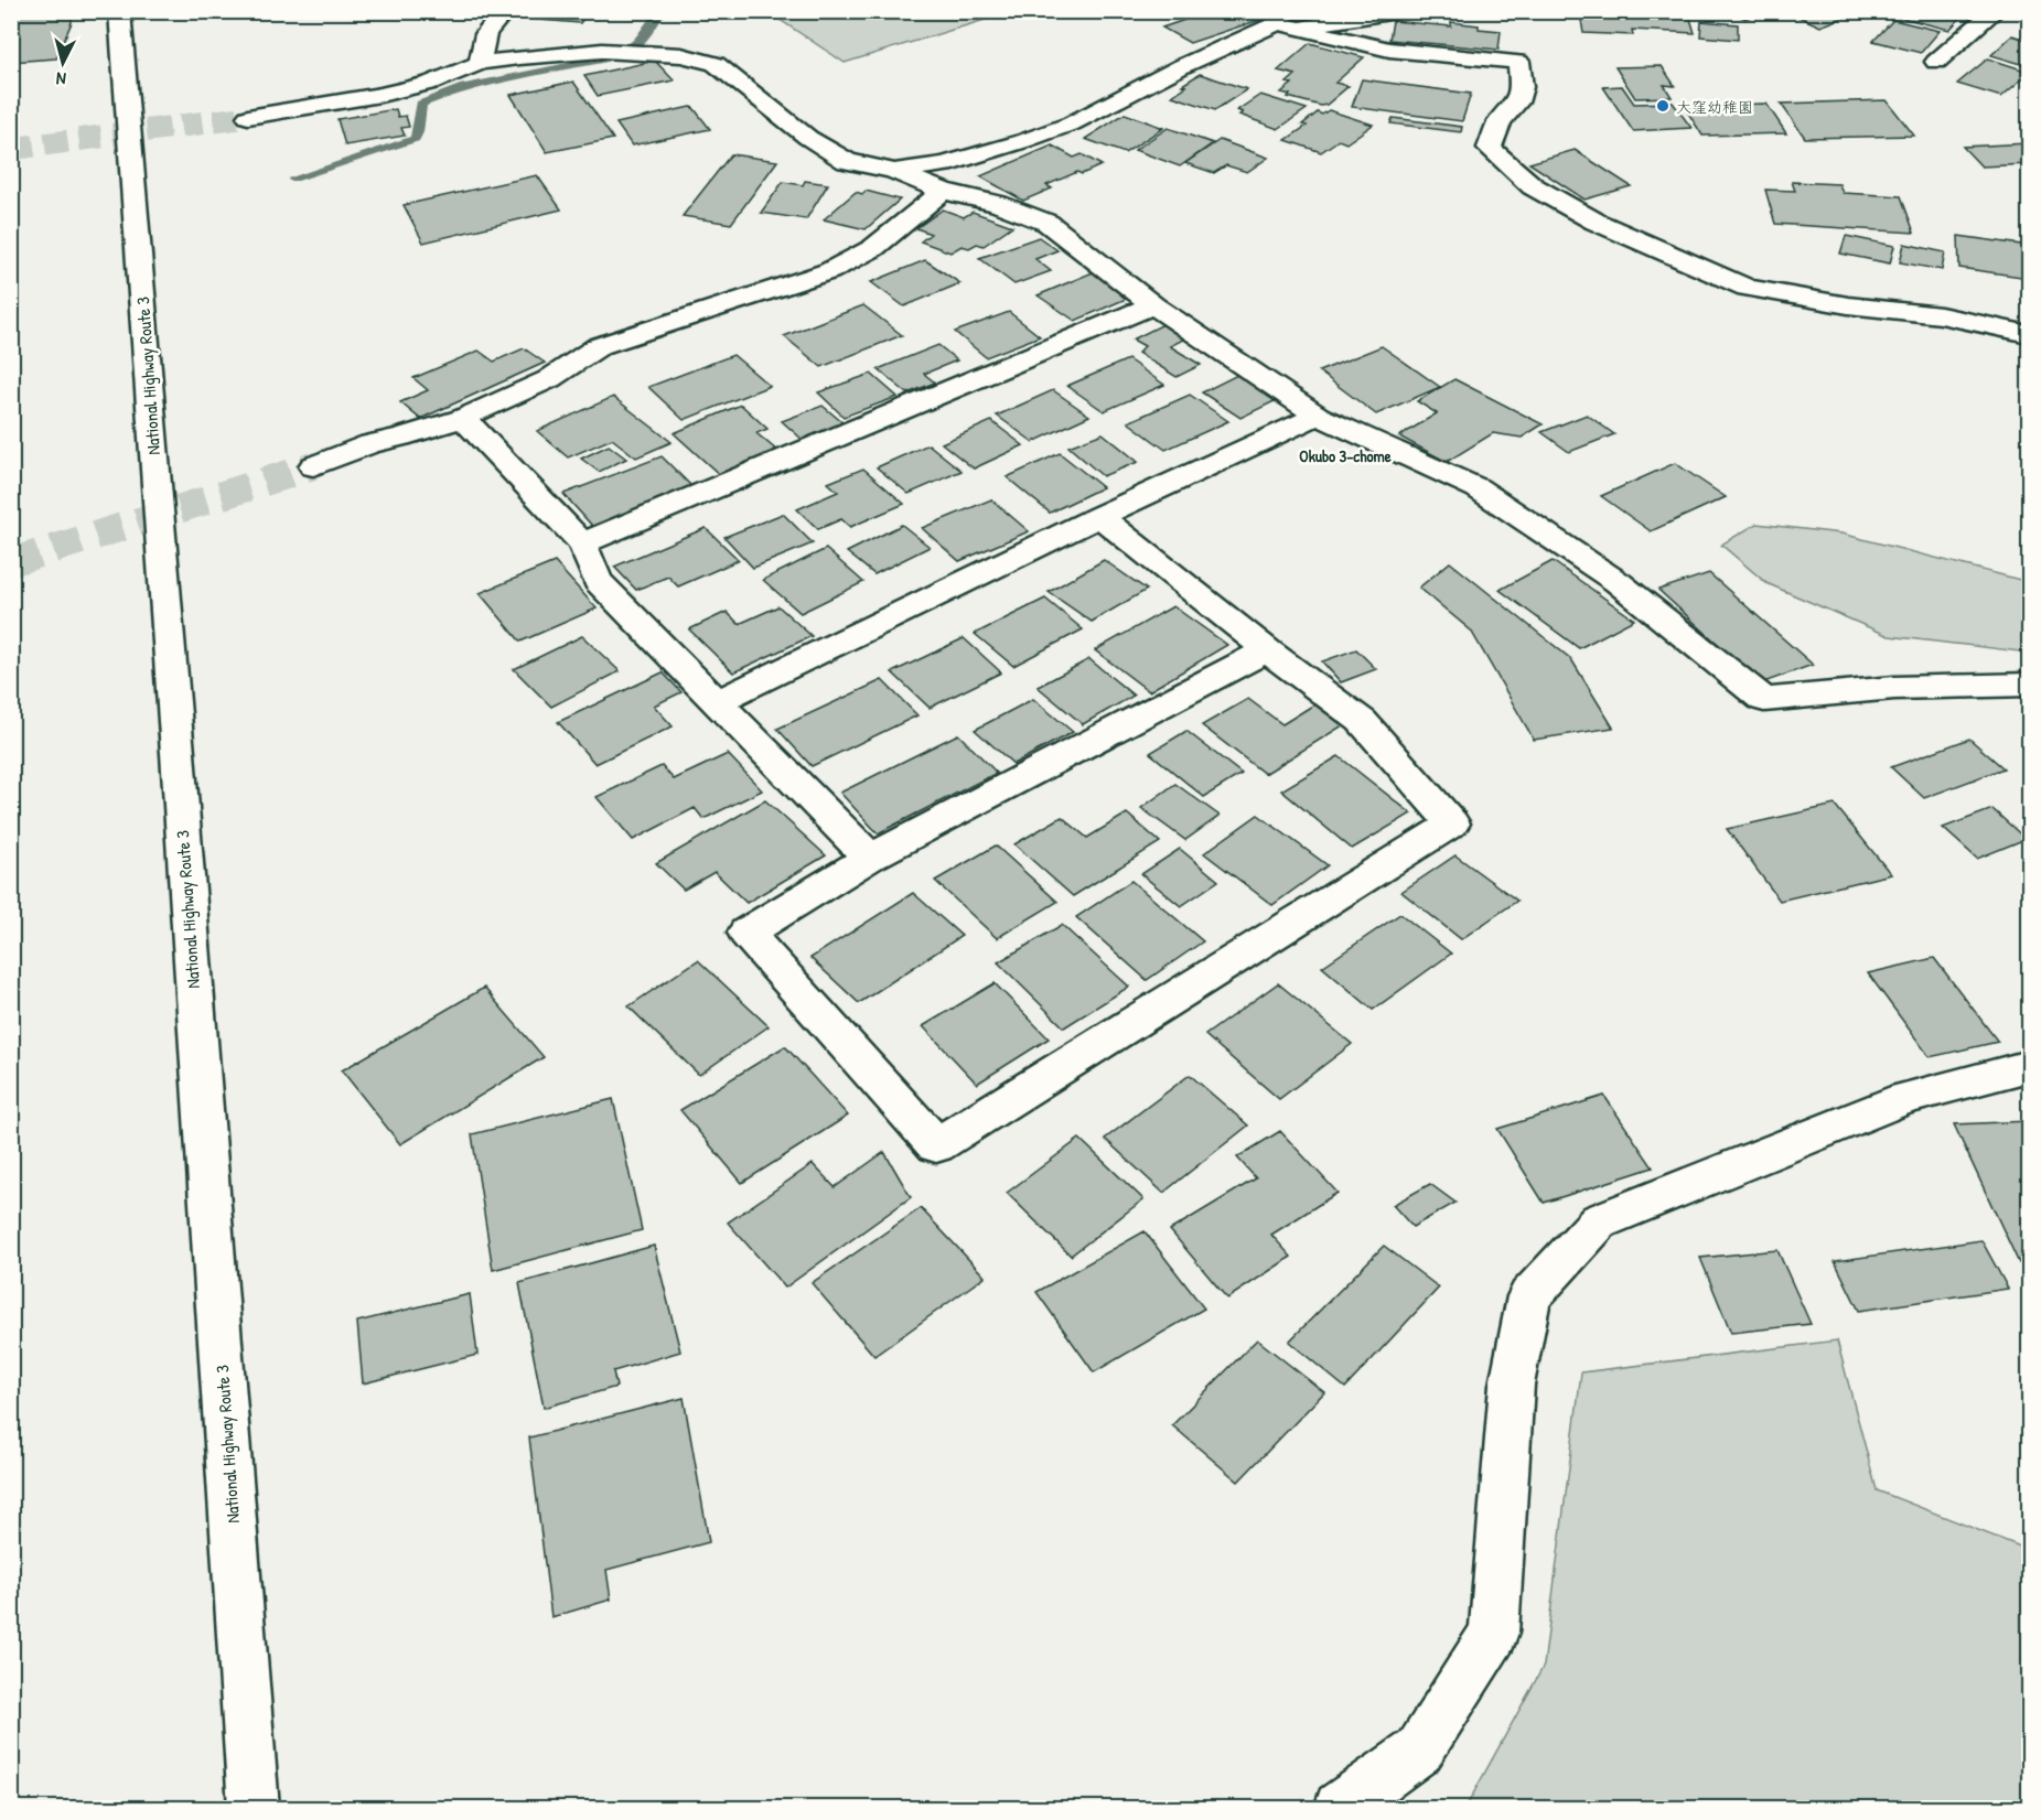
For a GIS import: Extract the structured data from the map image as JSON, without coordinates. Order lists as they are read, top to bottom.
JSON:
{
  "streets": {
    "main road": ["National Highway Route 3"]
  },
  "districts": ["Okubo 3-chome"],
  "places": ["大窪幼稚園"],
  "north": "bottom"
}
